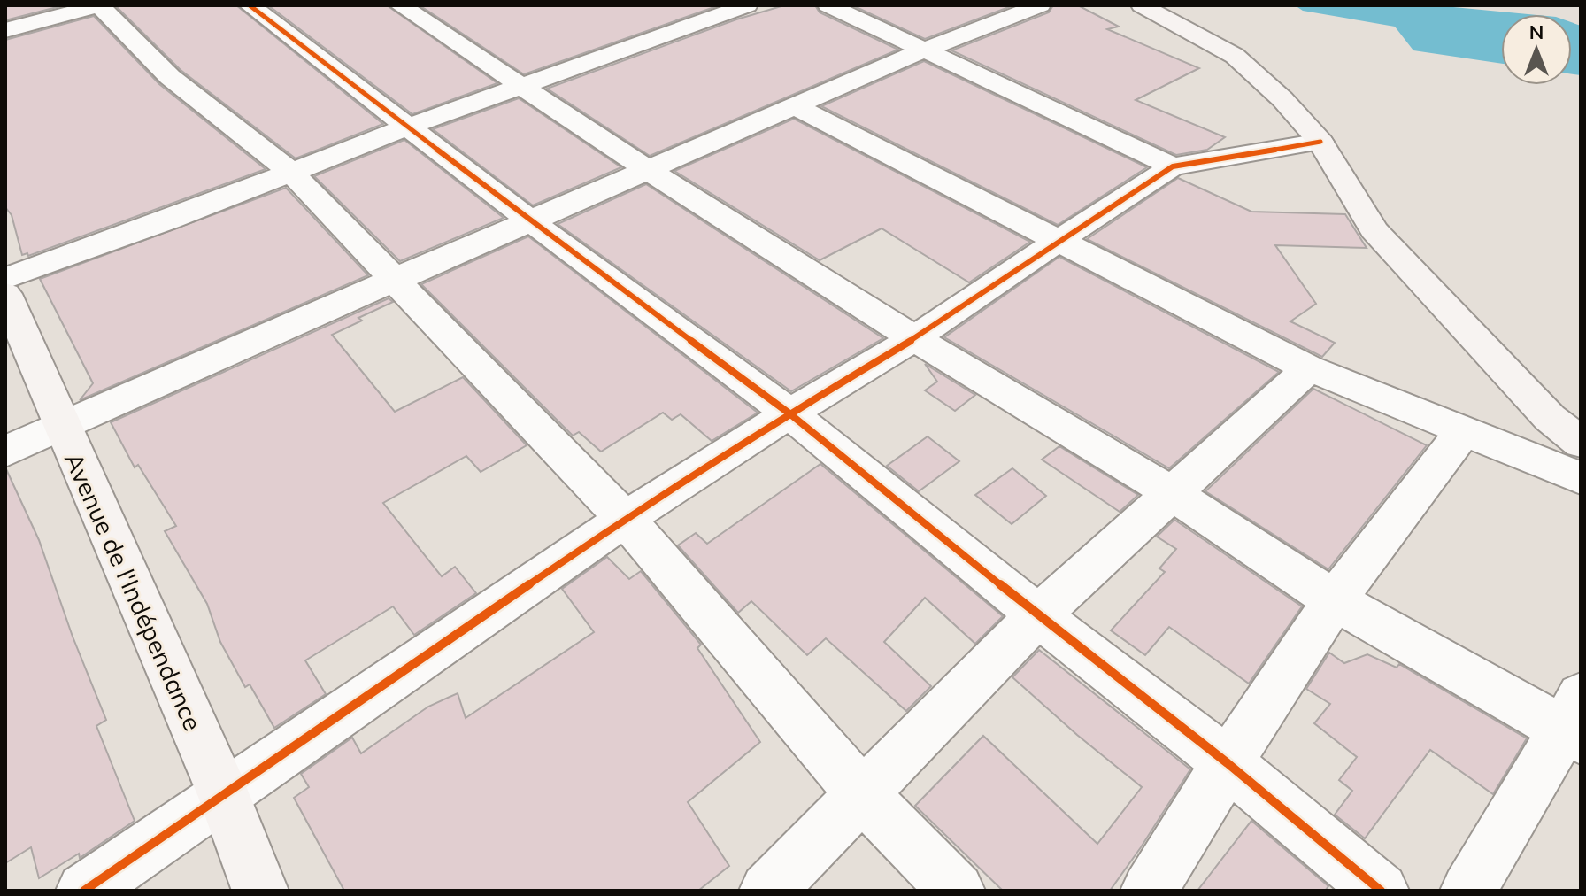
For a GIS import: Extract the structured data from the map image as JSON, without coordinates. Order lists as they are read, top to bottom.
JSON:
{
  "streets": {
    "main road": ["Avenue de l'Indépendance"]
  },
  "north": "top"
}
